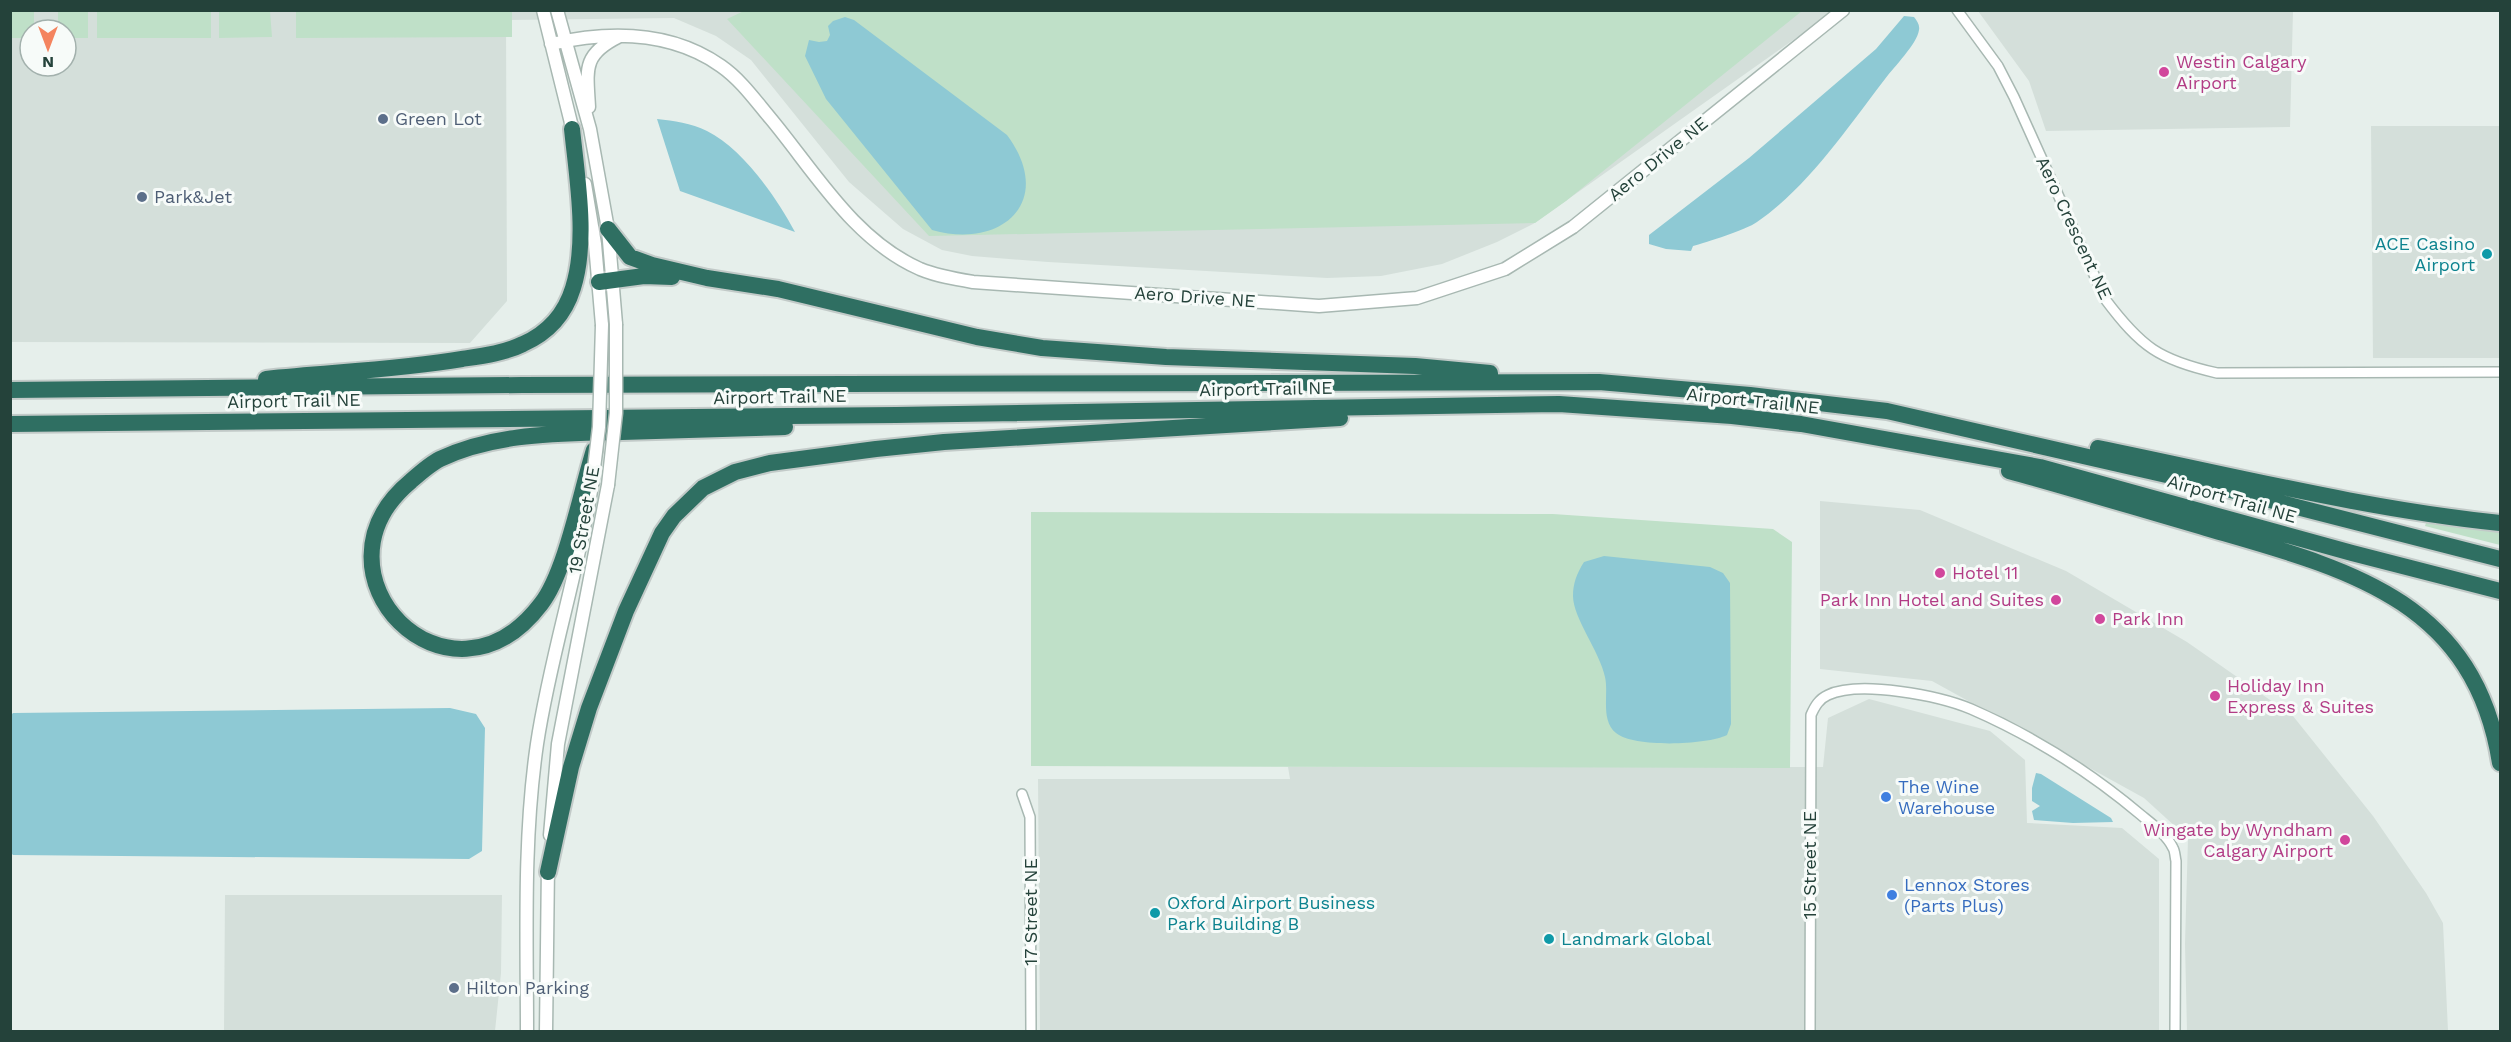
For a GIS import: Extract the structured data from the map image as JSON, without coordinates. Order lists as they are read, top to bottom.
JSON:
{
  "streets": {
    "highway": ["Airport Trail NE"],
    "street": [
      "Aero Drive NE",
      "Aero Crescent NE",
      "19 Street NE",
      "15 Street NE",
      "17 Street NE"
    ]
  },
  "crossings": [
    ["Aero Drive NE", "19 Street NE"]
  ],
  "places": [
    "Westin Calgary Airport",
    "Green Lot",
    "Park&Jet",
    "ACE Casino Airport",
    "Hotel 11",
    "Park Inn Hotel and Suites",
    "Park Inn",
    "Holiday Inn Express & Suites",
    "The Wine Warehouse",
    "Wingate by Wyndham Calgary Airport",
    "Lennox Stores (Parts Plus)",
    "Oxford Airport Business Park Building B",
    "Landmark Global",
    "Hilton Parking"
  ],
  "north": "bottom"
}
